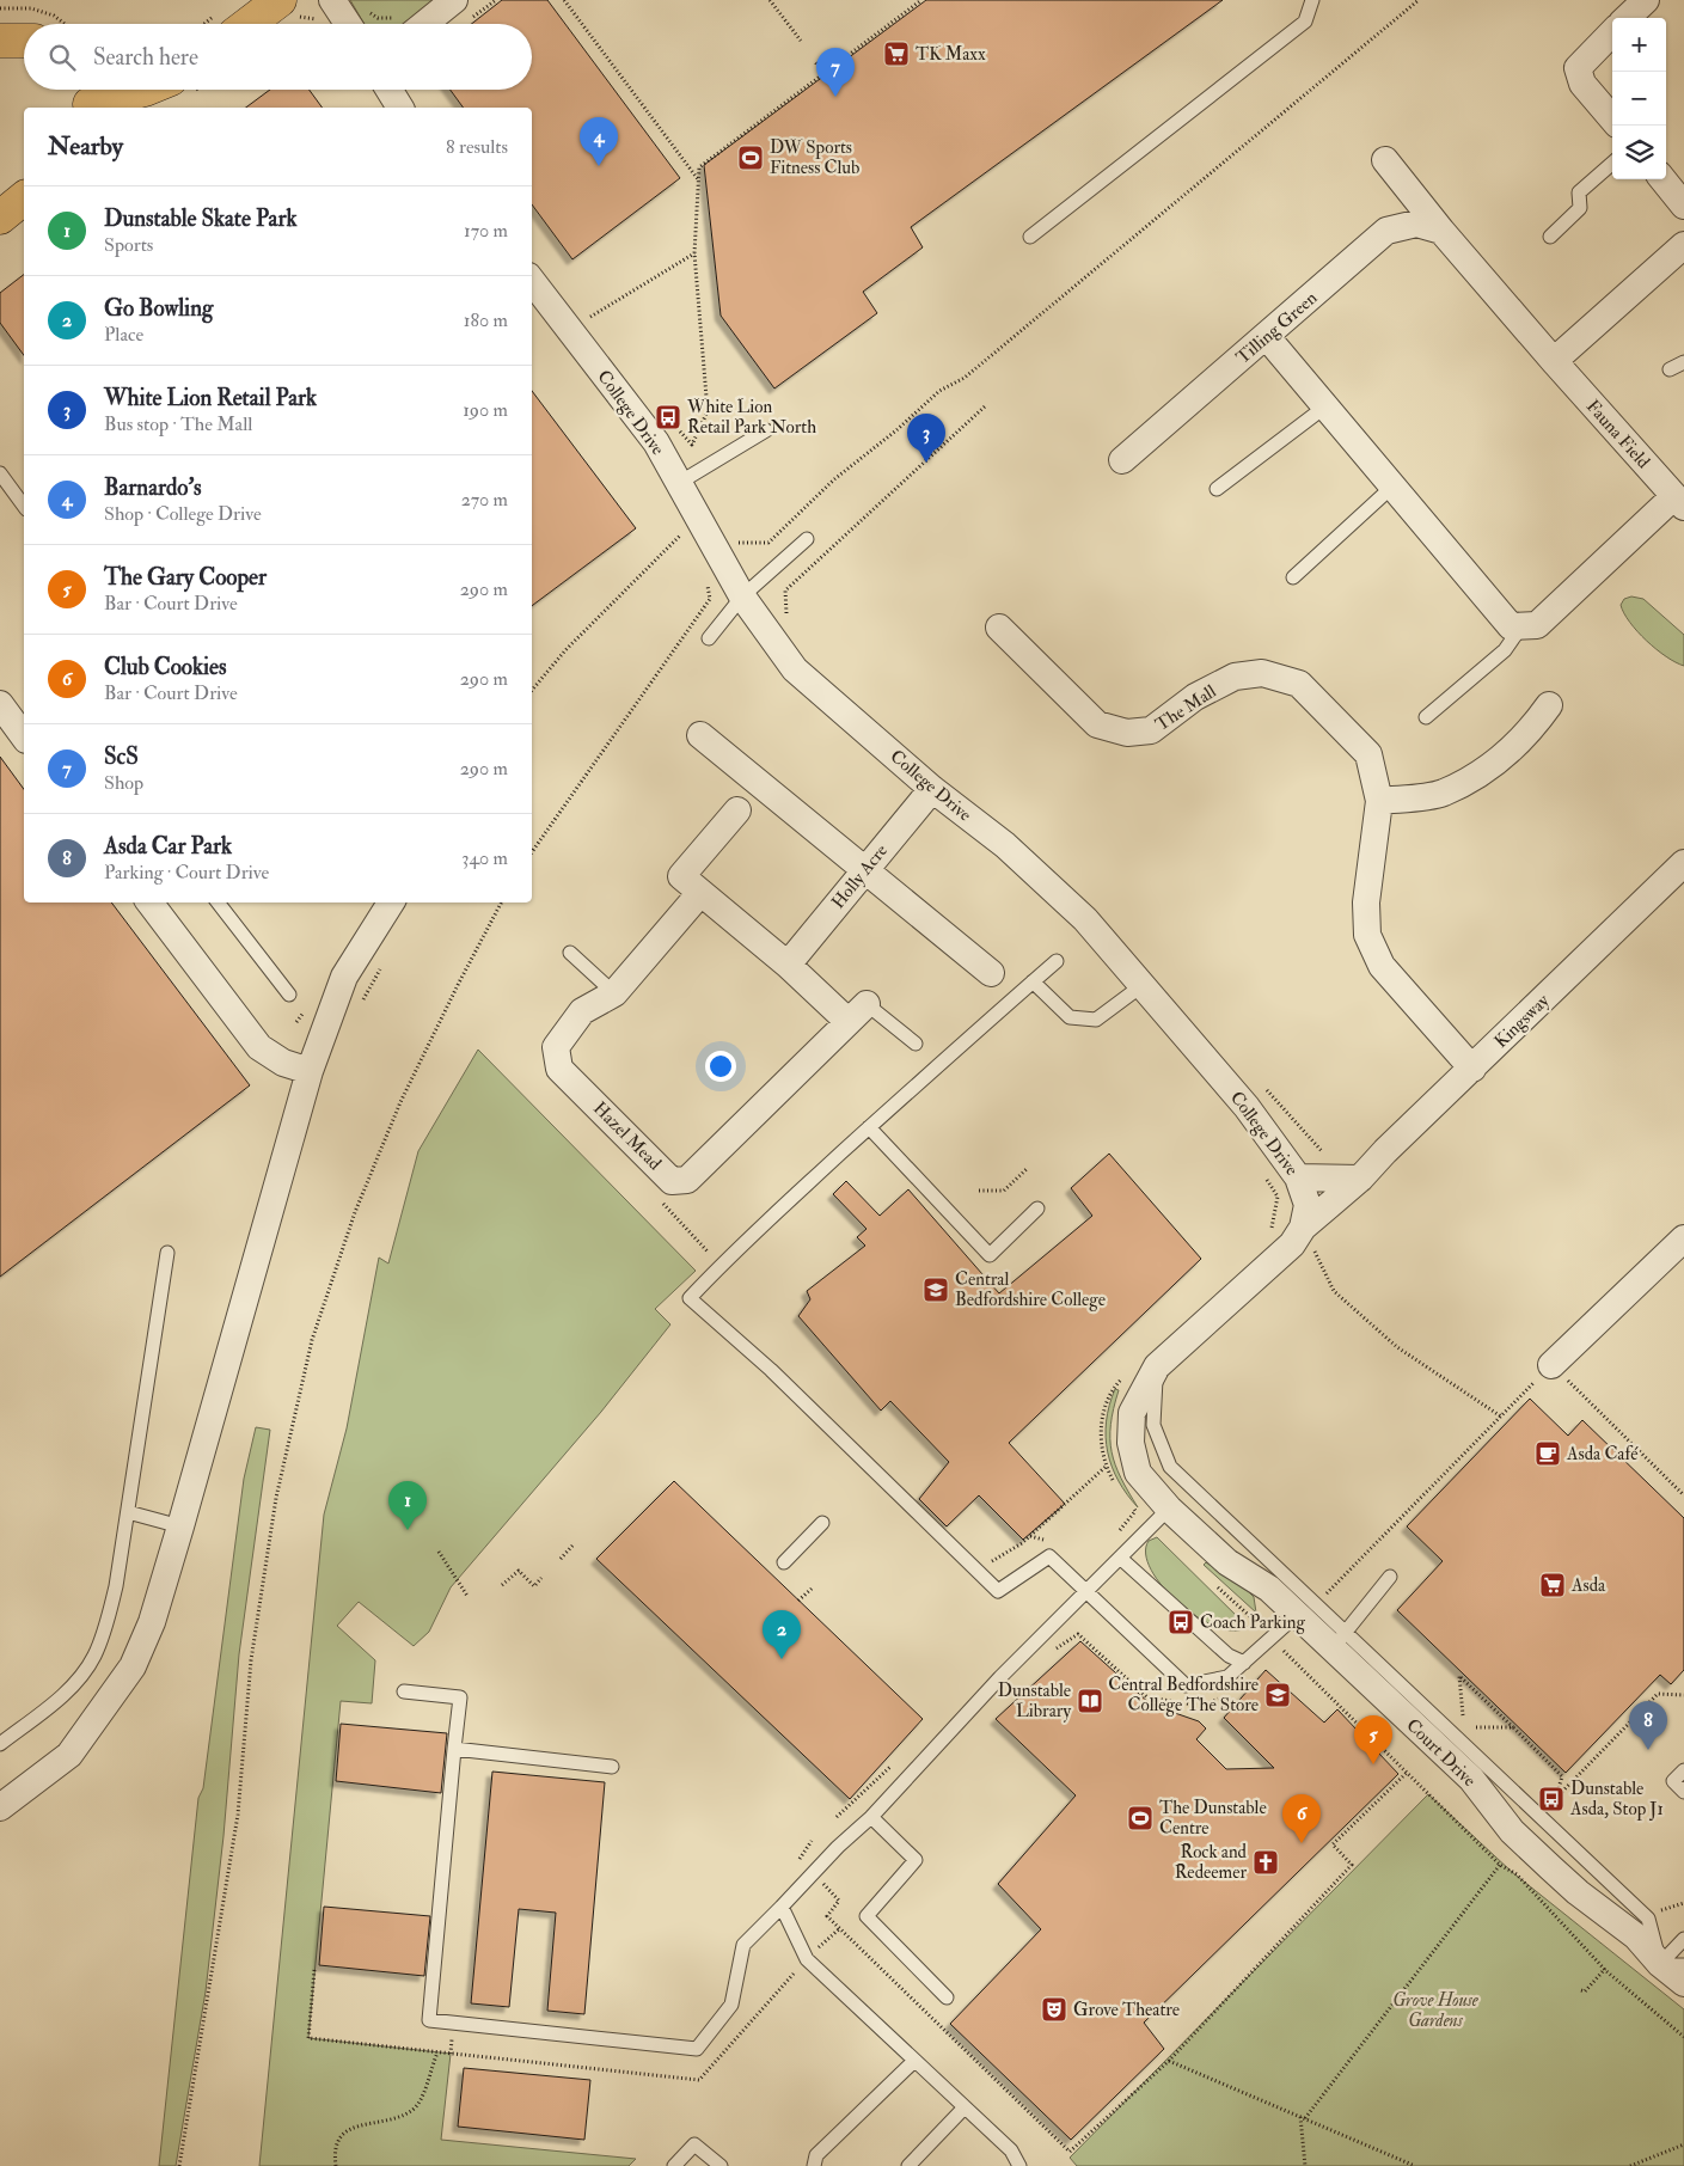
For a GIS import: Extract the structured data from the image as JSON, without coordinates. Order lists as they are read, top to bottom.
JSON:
{
  "streets": {
    "street": [
      "Tilling Green",
      "College Drive",
      "Fauna Field",
      "The Mall",
      "Holly Acre",
      "Kingsway",
      "Hazel Mead",
      "Court Drive"
    ]
  },
  "crossings": [
    ["College Drive", "Holly Acre"],
    ["College Drive", "Kingsway"],
    ["The Mall", "Kingsway"]
  ],
  "parks": ["Grove House Gardens"],
  "places": {
    "supermarket": ["TK Maxx", "Asda"],
    "sports": ["DW Sports Fitness Club", "The Dunstable Centre"],
    "bus stop": ["White Lion Retail Park North", "Coach Parking", "Dunstable Asda, Stop J1"],
    "school or university": ["Central Bedfordshire College", "Central Bedfordshire College The Store"],
    "cafe": ["Asda Café"],
    "library": ["Dunstable Library"],
    "church": ["Rock and Redeemer"],
    "theatre": ["Grove Theatre"]
  },
  "page": {
    "map_buttons": ["+", "−"],
    "search": "Search here",
    "pins": [
      "7",
      "4",
      "3",
      "1",
      "2",
      "8",
      "5",
      "6"
    ],
    "heading": ["Nearby", "8 results"],
    "list": [
      {
        "mark": "1",
        "name": "Dunstable Skate Park",
        "note": "Sports",
        "value": "170 m"
      },
      {
        "mark": "2",
        "name": "Go Bowling",
        "note": "Place",
        "value": "180 m"
      },
      {
        "mark": "3",
        "name": "White Lion Retail Park",
        "note": "Bus stop · The Mall",
        "value": "190 m"
      },
      {
        "mark": "4",
        "name": "Barnardo's",
        "note": "Shop · College Drive",
        "value": "270 m"
      },
      {
        "mark": "5",
        "name": "The Gary Cooper",
        "note": "Bar · Court Drive",
        "value": "290 m"
      },
      {
        "mark": "6",
        "name": "Club Cookies",
        "note": "Bar · Court Drive",
        "value": "290 m"
      },
      {
        "mark": "7",
        "name": "ScS",
        "note": "Shop",
        "value": "290 m"
      },
      {
        "mark": "8",
        "name": "Asda Car Park",
        "note": "Parking · Court Drive",
        "value": "340 m"
      }
    ]
  }
}
